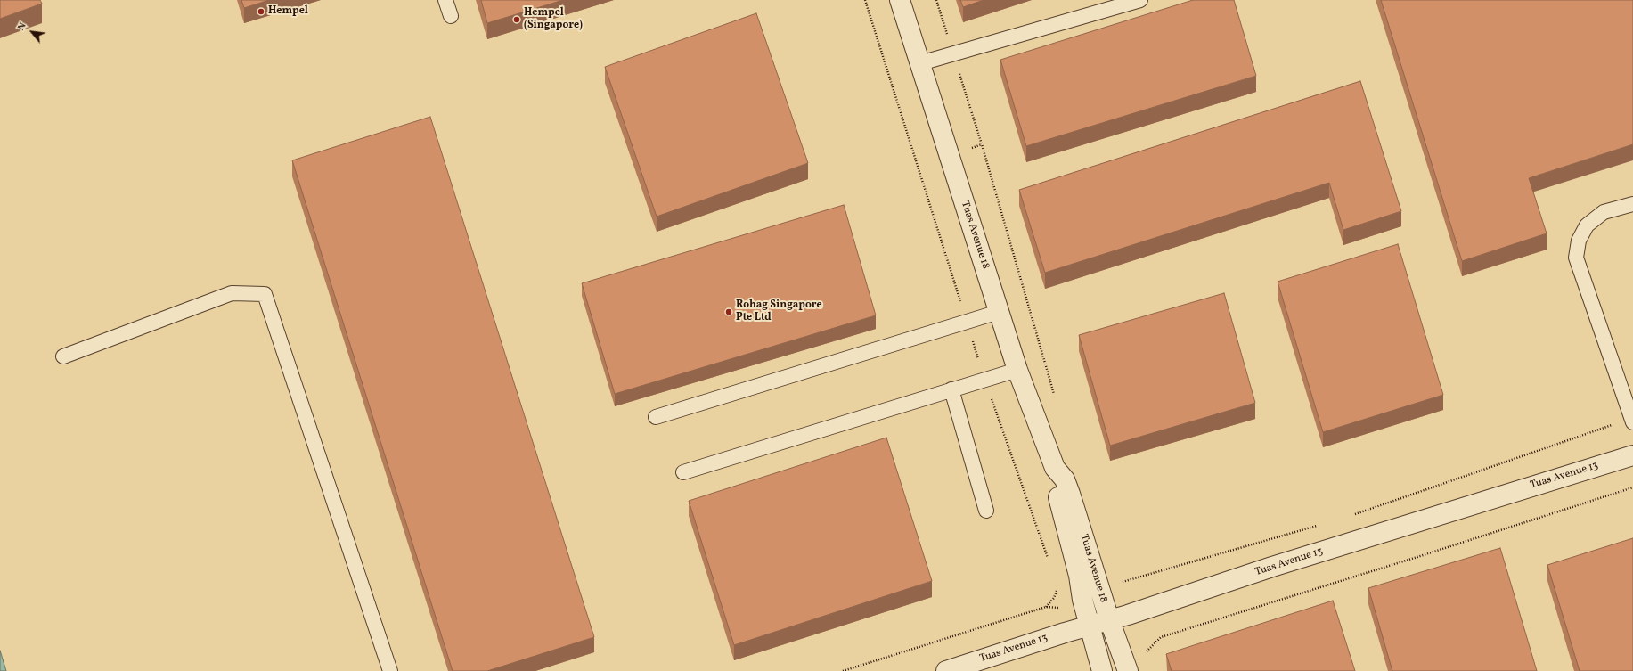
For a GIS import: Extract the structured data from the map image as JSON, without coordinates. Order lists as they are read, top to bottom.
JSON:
{
  "streets": {
    "street": ["Tuas Avenue 18", "Tuas Avenue 13"]
  },
  "crossings": [
    ["Tuas Avenue 18", "Tuas Avenue 13"]
  ],
  "places": ["Hempel", "Hempel (Singapore)", "Rohag Singapore Pte Ltd"],
  "north": "top left"
}
